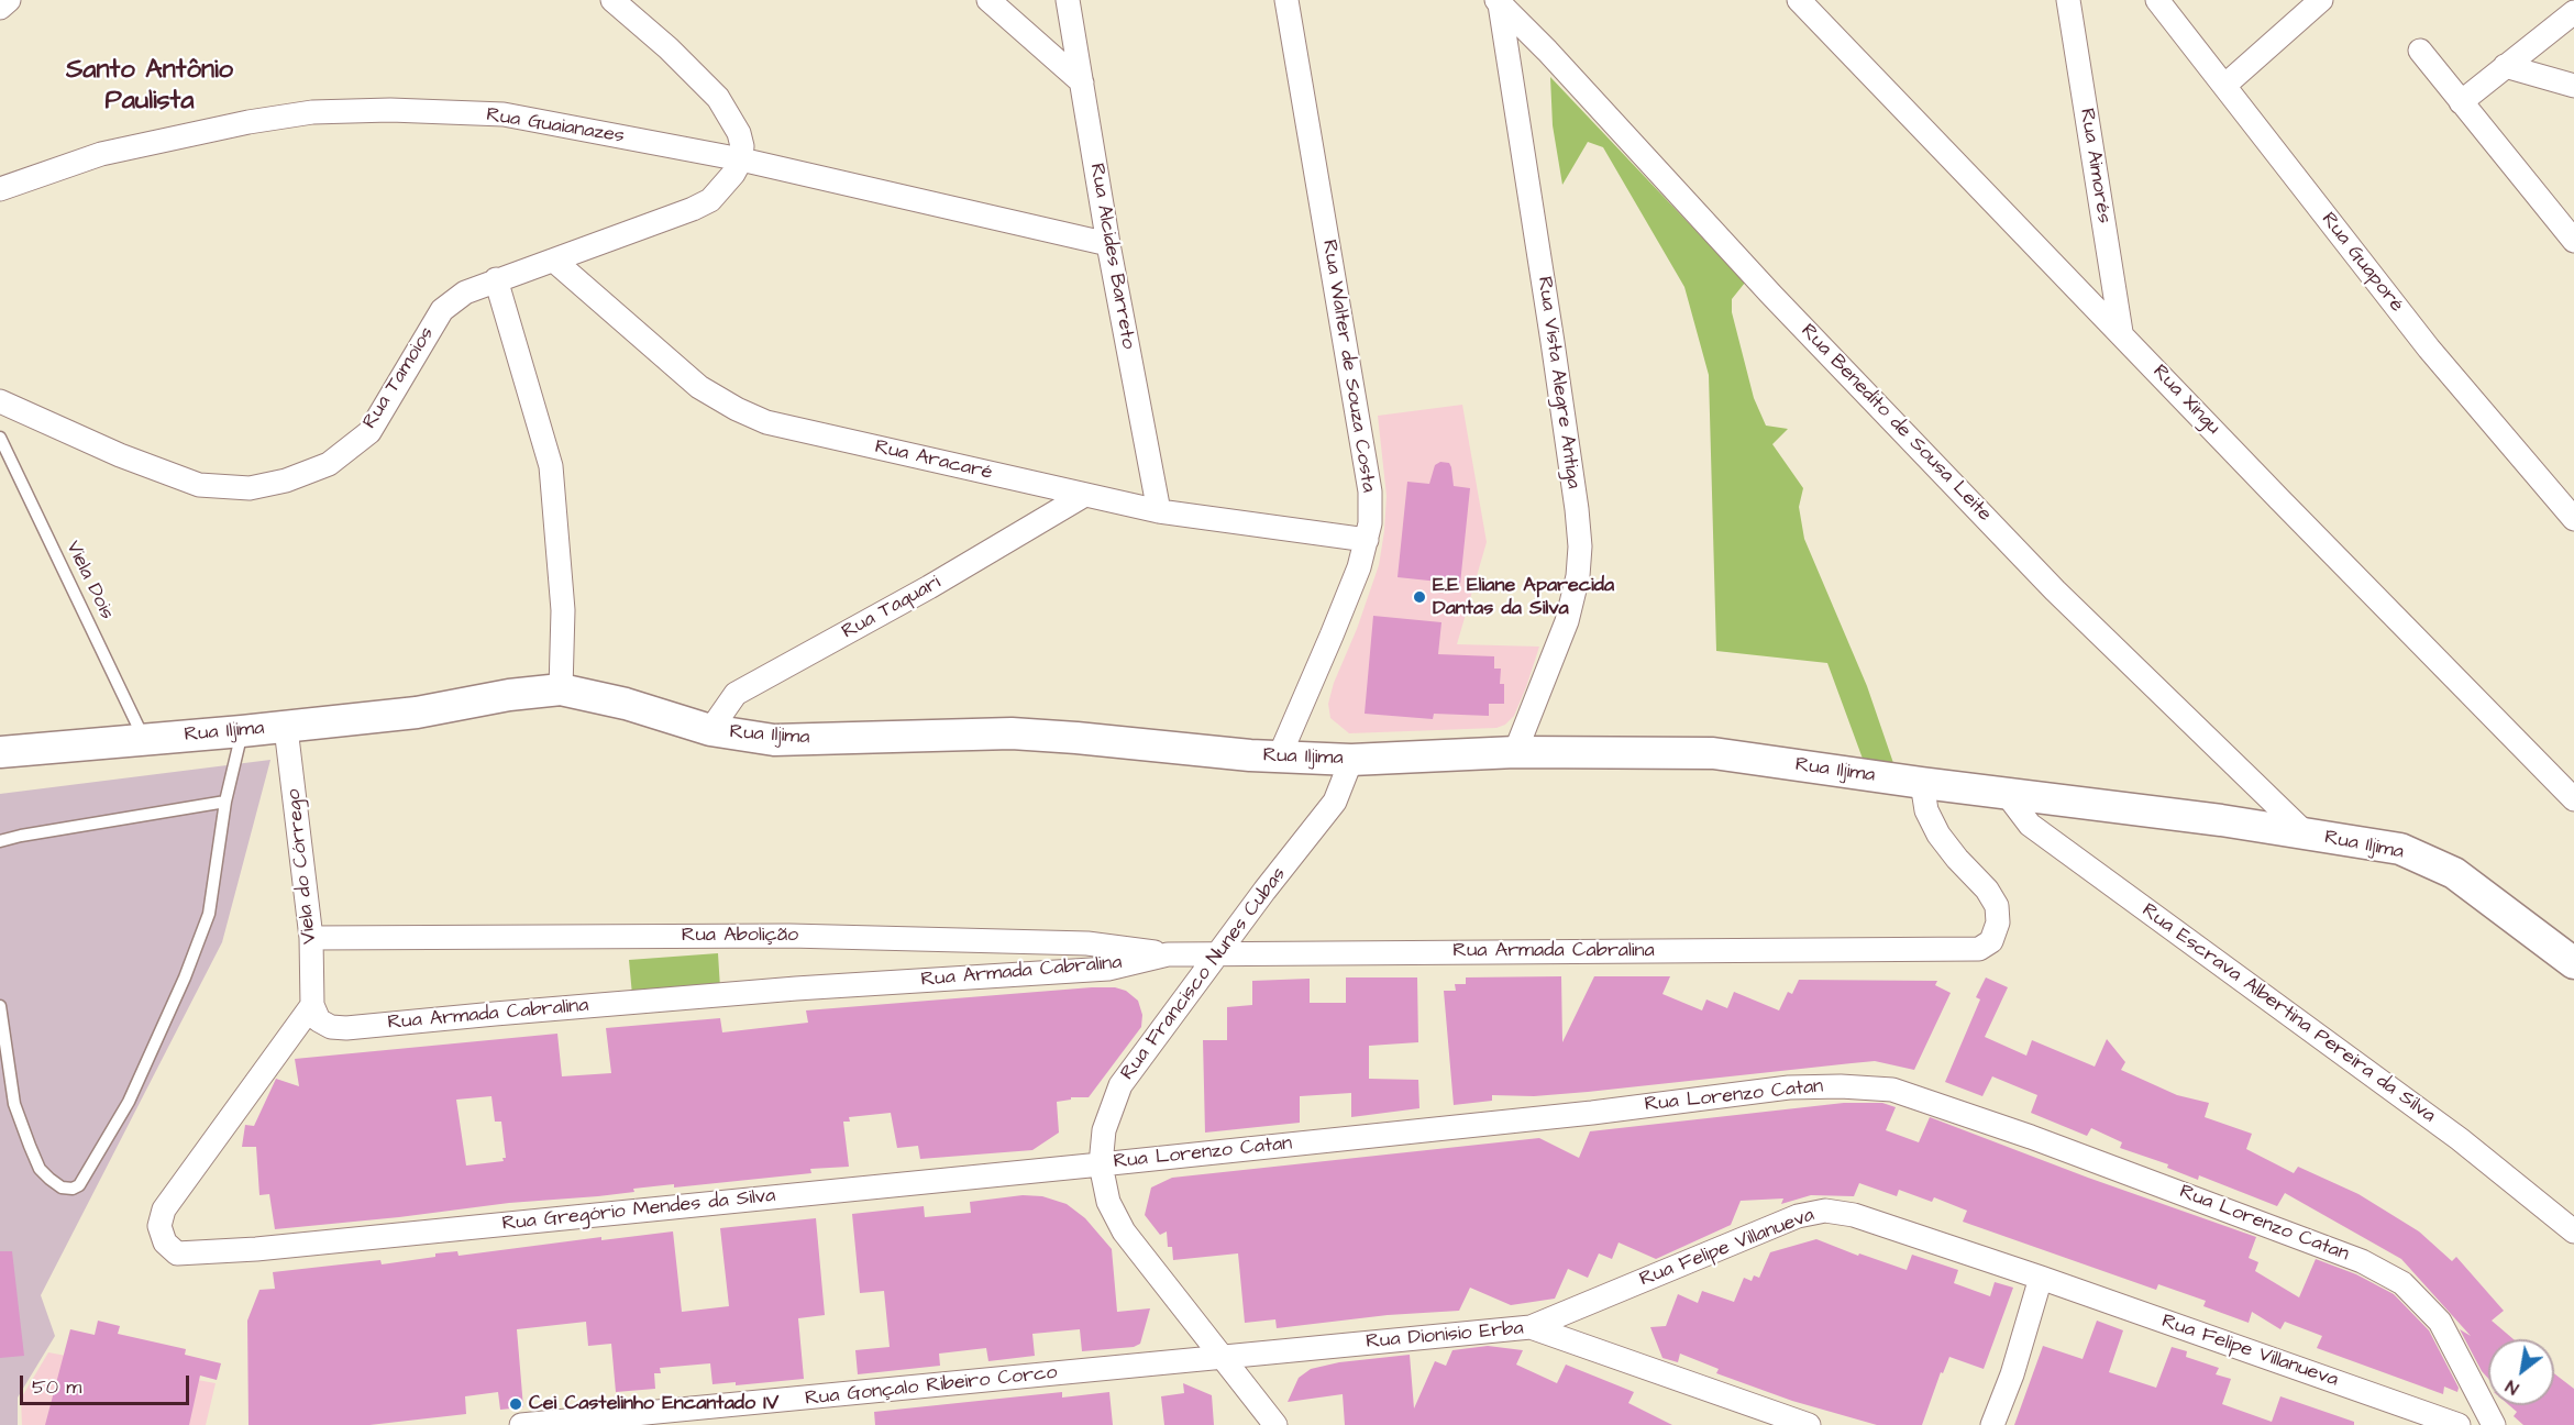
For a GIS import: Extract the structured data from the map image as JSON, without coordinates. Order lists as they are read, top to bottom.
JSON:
{
  "streets": {
    "main road": ["Rua Iljima"],
    "street": [
      "Rua Guaianazes",
      "Rua Aimorés",
      "Rua Alcides Barreto",
      "Rua Guaporé",
      "Rua Walter de Souza Costa",
      "Rua Tamoios",
      "Rua Vista Alegre Antiga",
      "Rua Xingu",
      "Rua Benedito de Sousa Leite",
      "Rua Aracaré",
      "Rua Taquari",
      "Viela do Córrego",
      "Rua Abolição",
      "Rua Armada Cabralina",
      "Rua Francisco Nunes Cubas",
      "Rua Escrava Albertina Pereira da Silva",
      "Rua Lorenzo Catan",
      "Rua Gregório Mendes da Silva",
      "Rua Felipe Villanueva",
      "Rua Dionisio Erba",
      "Rua Gonçalo Ribeiro Corco"
    ],
    "lane": ["Viela Dois"]
  },
  "crossings": [
    ["Rua Guaianazes", "Rua Alcides Barreto"],
    ["Rua Guaianazes", "Rua Tamoios"],
    ["Rua Aimorés", "Rua Xingu"],
    ["Rua Alcides Barreto", "Rua Aracaré"],
    ["Rua Walter de Souza Costa", "Rua Aracaré"],
    ["Rua Walter de Souza Costa", "Rua Iljima"],
    ["Rua Tamoios", "Rua Aracaré"],
    ["Rua Vista Alegre Antiga", "Rua Benedito de Sousa Leite"],
    ["Rua Vista Alegre Antiga", "Rua Iljima"],
    ["Rua Benedito de Sousa Leite", "Rua Iljima"],
    ["Rua Aracaré", "Rua Taquari"],
    ["Viela Dois", "Rua Iljima"],
    ["Rua Taquari", "Rua Iljima"],
    ["Rua Iljima", "Viela do Córrego"],
    ["Rua Iljima", "Rua Armada Cabralina"],
    ["Rua Iljima", "Rua Francisco Nunes Cubas"],
    ["Rua Iljima", "Rua Escrava Albertina Pereira da Silva"],
    ["Viela do Córrego", "Rua Abolição"],
    ["Viela do Córrego", "Rua Armada Cabralina"],
    ["Viela do Córrego", "Rua Gregório Mendes da Silva"],
    ["Rua Abolição", "Rua Armada Cabralina"],
    ["Rua Armada Cabralina", "Rua Francisco Nunes Cubas"],
    ["Rua Armada Cabralina", "Rua Gregório Mendes da Silva"],
    ["Rua Francisco Nunes Cubas", "Rua Lorenzo Catan"],
    ["Rua Francisco Nunes Cubas", "Rua Gregório Mendes da Silva"],
    ["Rua Francisco Nunes Cubas", "Rua Dionisio Erba"],
    ["Rua Francisco Nunes Cubas", "Rua Gonçalo Ribeiro Corco"],
    ["Rua Lorenzo Catan", "Rua Gregório Mendes da Silva"],
    ["Rua Felipe Villanueva", "Rua Dionisio Erba"],
    ["Rua Dionisio Erba", "Rua Gonçalo Ribeiro Corco"]
  ],
  "districts": ["Santo Antônio Paulista"],
  "places": ["E.E Eliane Aparecida Dantas da Silva", "Cei Castelinho Encantado IV"],
  "scale_bar": "50 m",
  "north": "bottom left"
}
